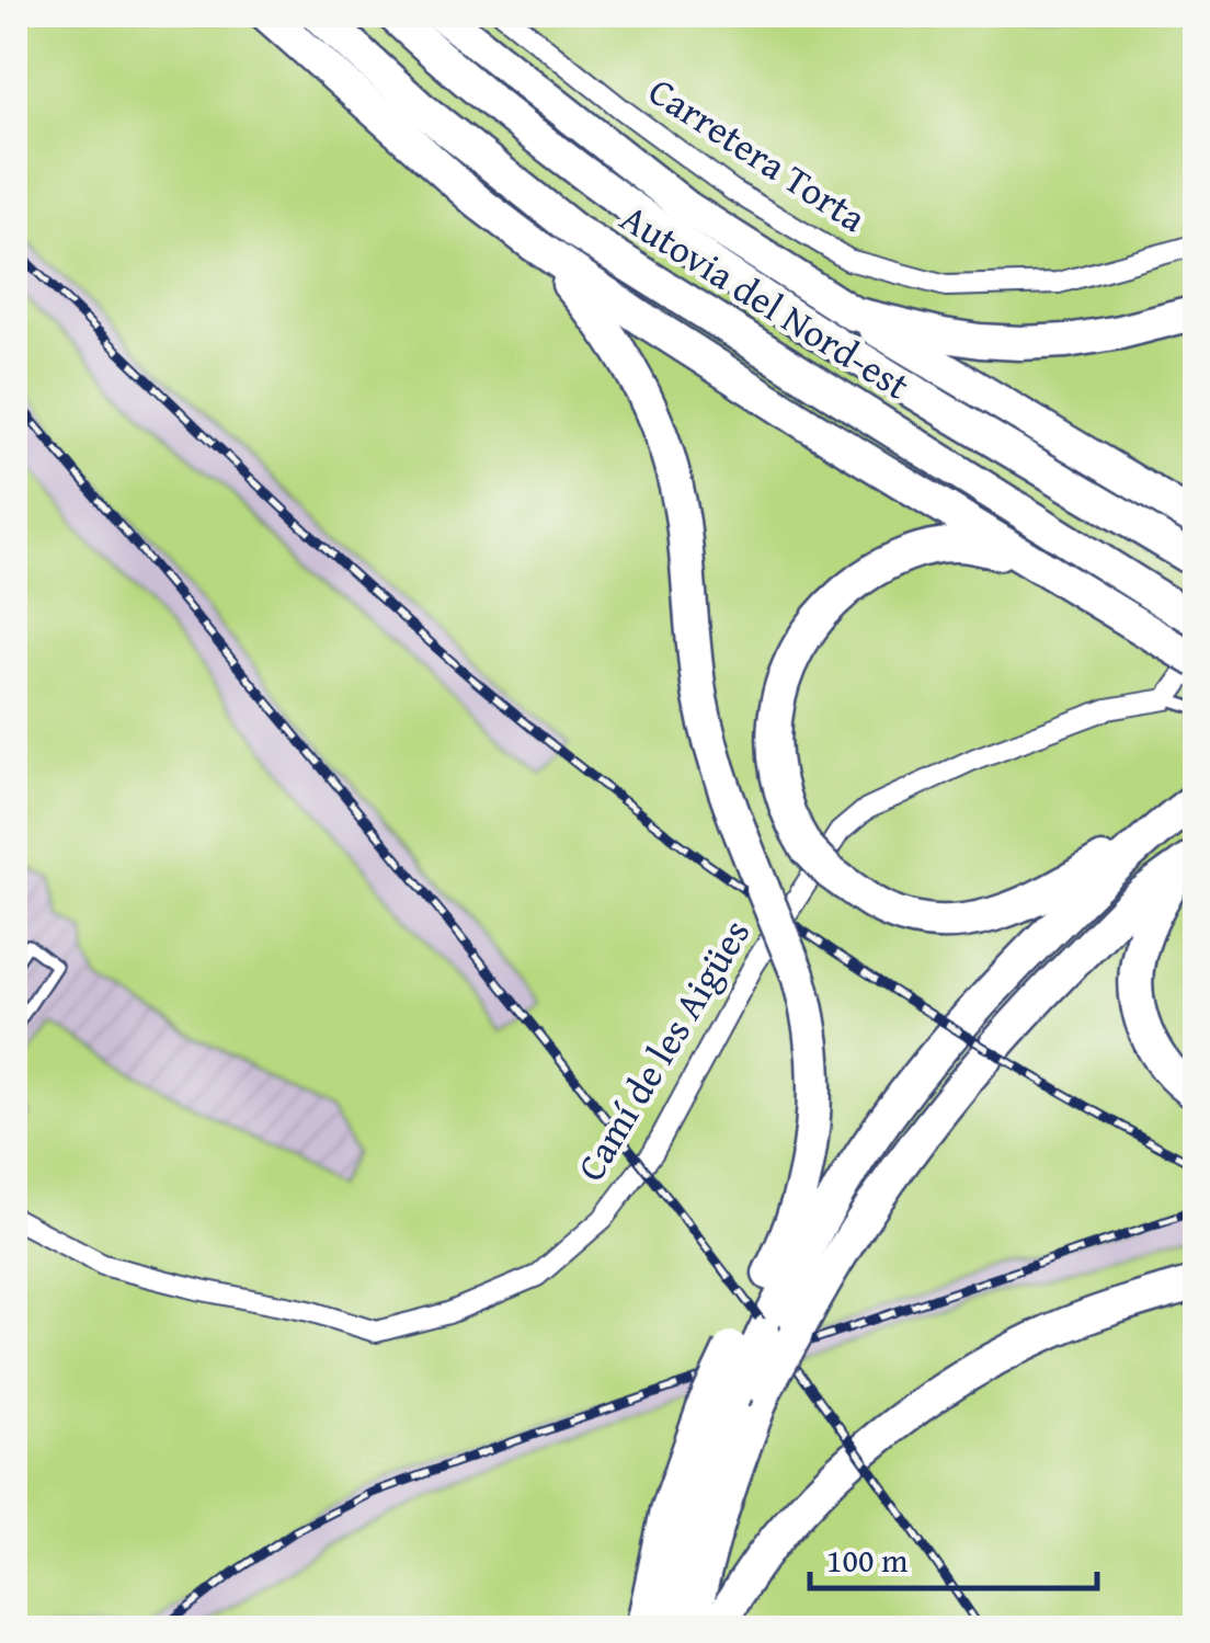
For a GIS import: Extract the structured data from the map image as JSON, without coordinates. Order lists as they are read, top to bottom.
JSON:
{
  "streets": {
    "highway": ["Autovia del Nord-est"],
    "street": ["Carretera Torta", "Camí de les Aigües"]
  },
  "scale_bar": "100 m"
}
